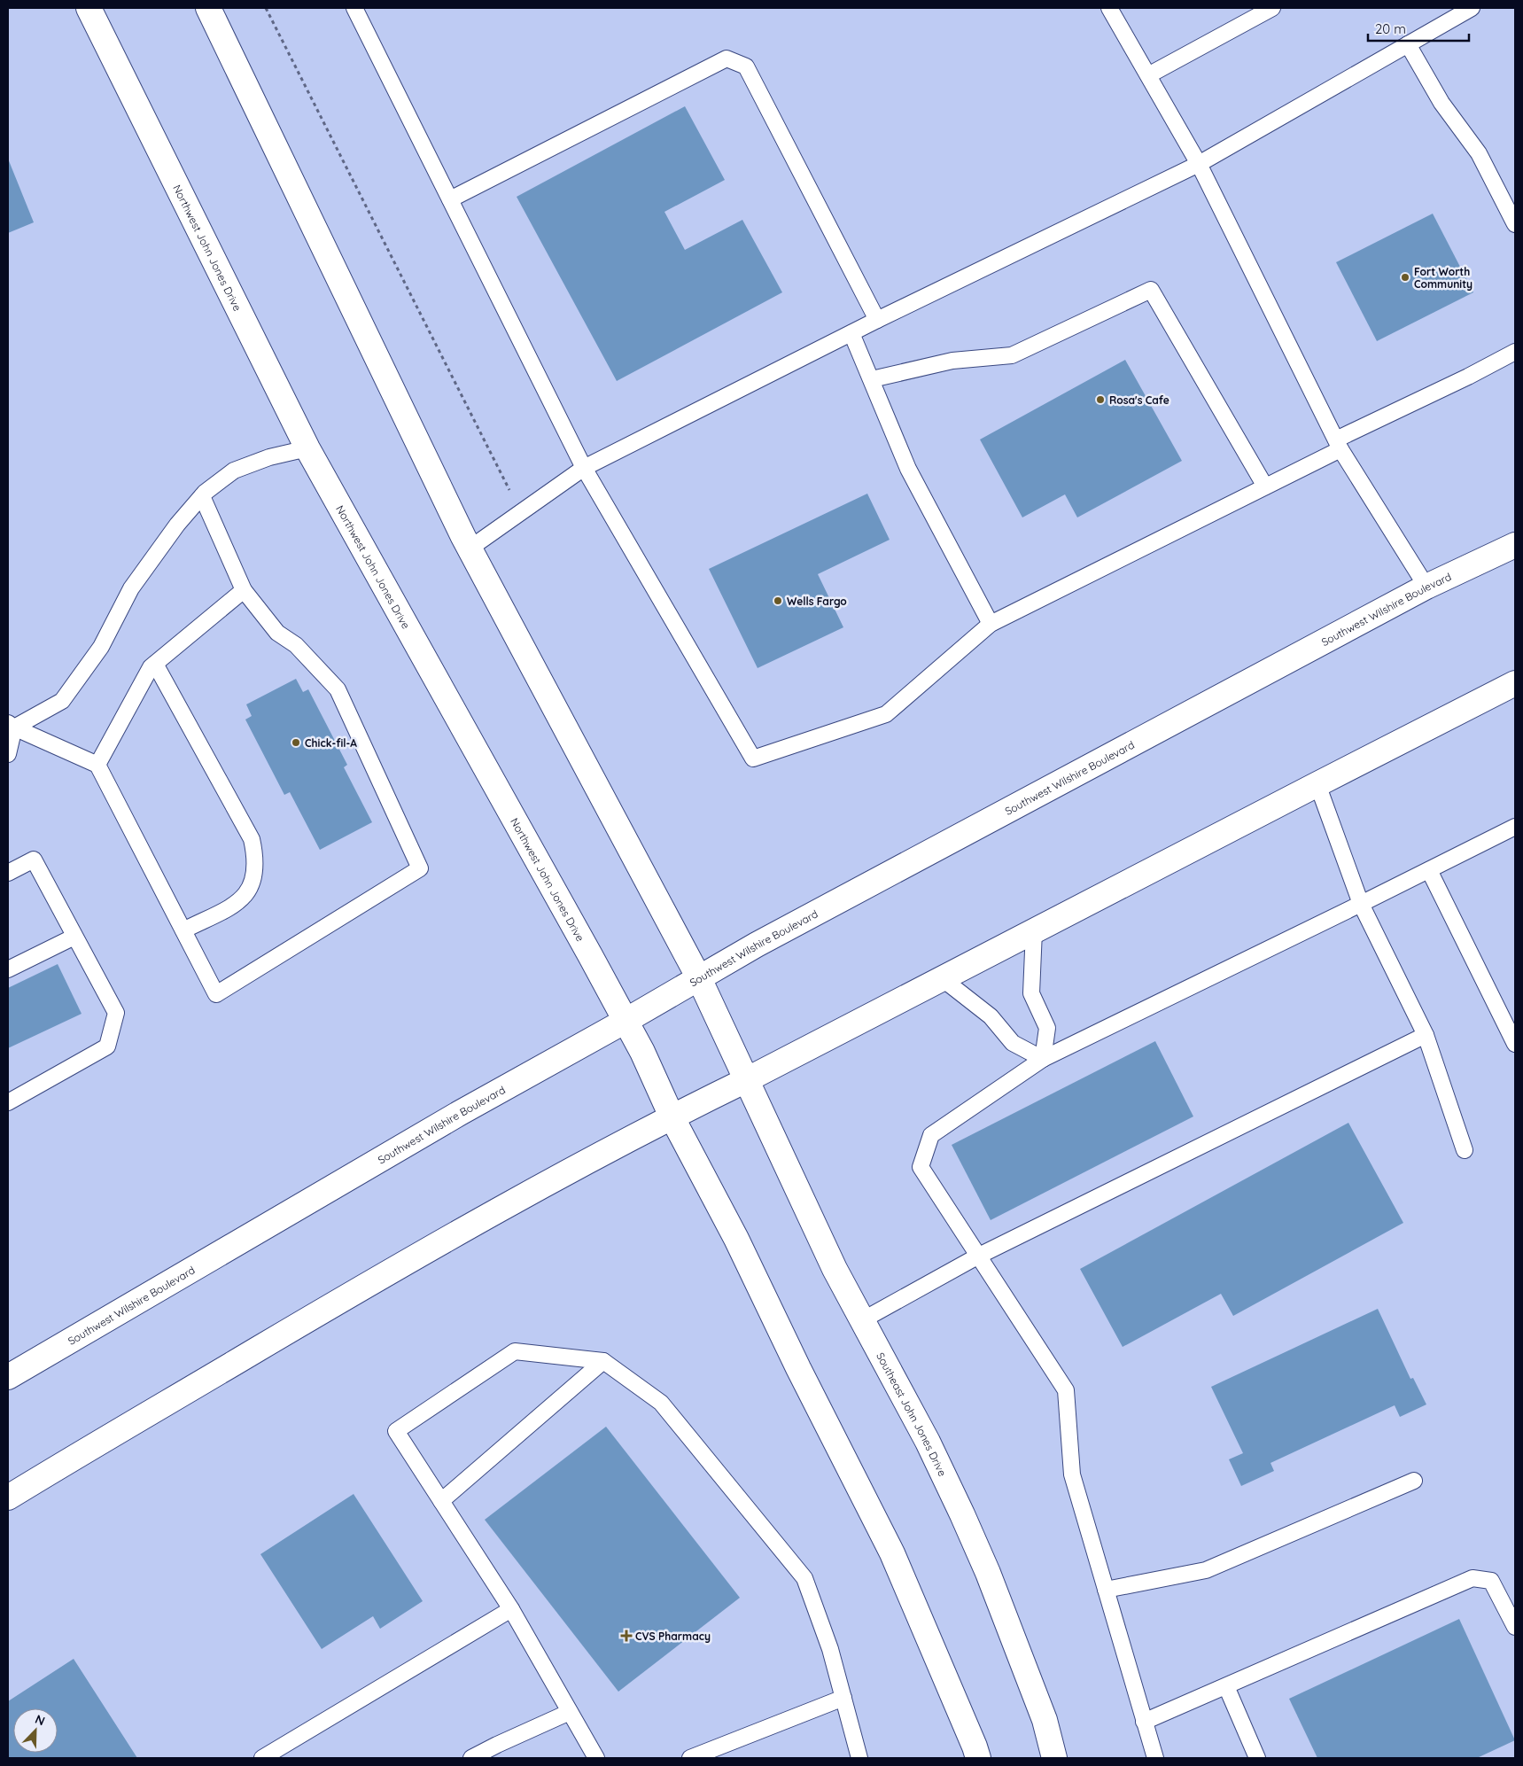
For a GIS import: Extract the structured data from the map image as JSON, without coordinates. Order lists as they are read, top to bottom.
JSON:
{
  "streets": {
    "main road": ["Northwest John Jones Drive", "Southwest Wilshire Boulevard", "Southeast John Jones Drive"]
  },
  "crossings": [
    ["Northwest John Jones Drive", "Southwest Wilshire Boulevard"]
  ],
  "places": {
    "other": [
      "Fort Worth Community",
      "Rosa's Cafe",
      "Wells Fargo",
      "Chick-fil-A"
    ],
    "health": ["CVS Pharmacy"]
  },
  "scale_bar": "20 m",
  "north": "top right"
}
